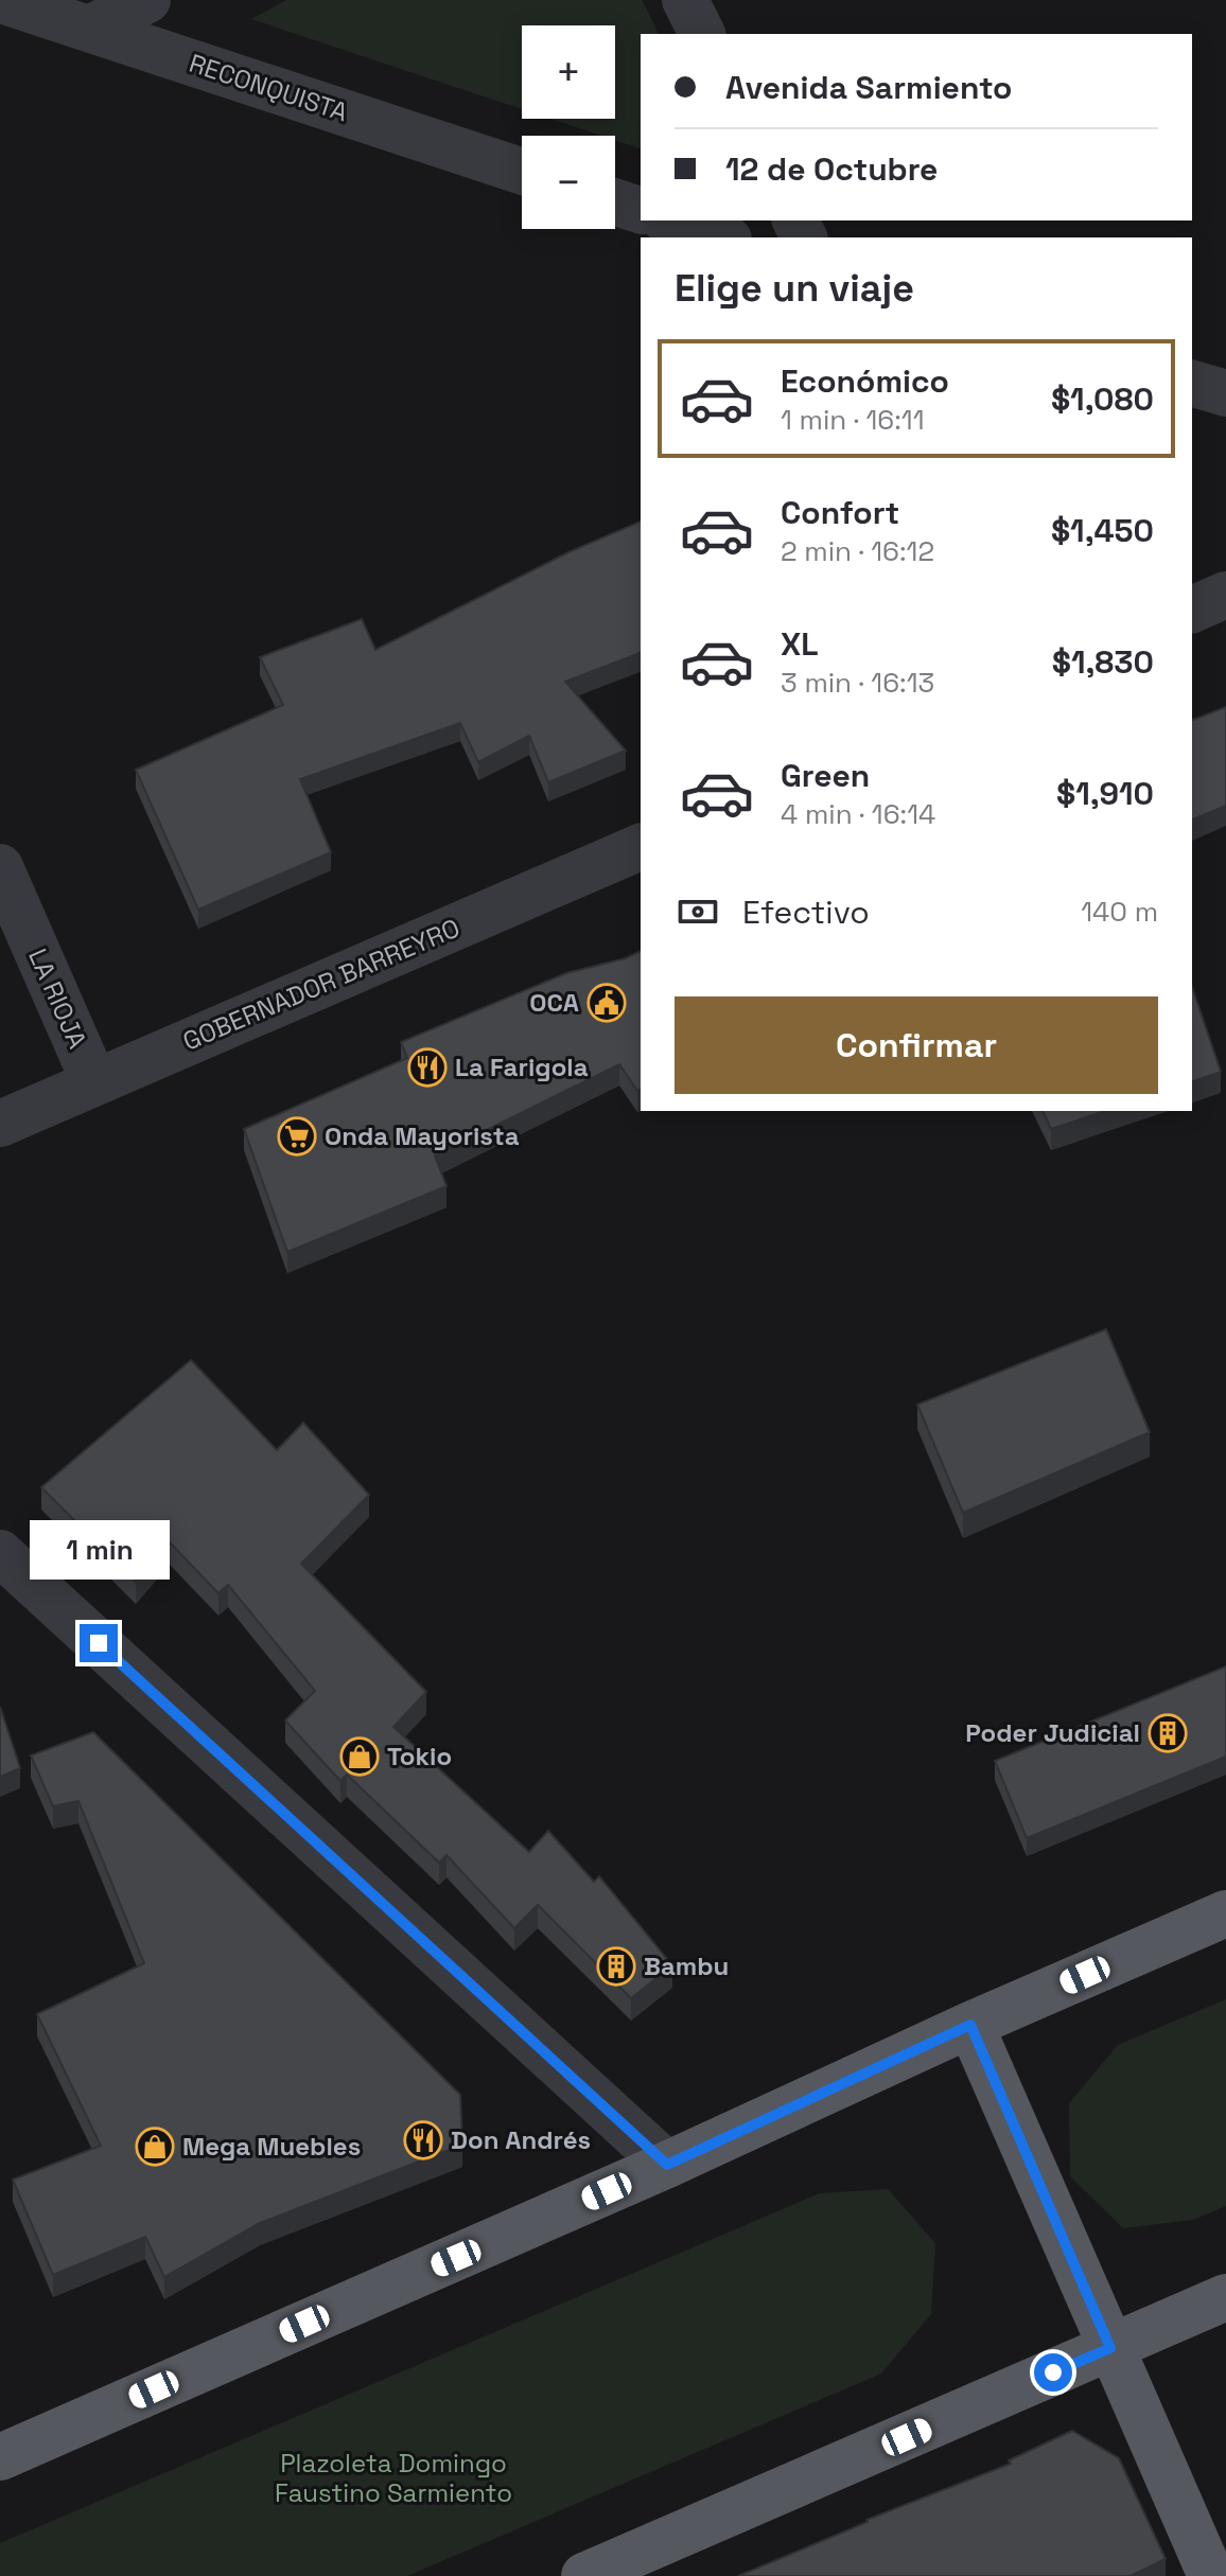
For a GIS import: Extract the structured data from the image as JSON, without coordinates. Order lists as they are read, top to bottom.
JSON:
{
  "streets": {
    "street": ["RECONQUISTA", "GOBERNADOR BARREYRO", "LA RIOJA"]
  },
  "crossings": [
    ["GOBERNADOR BARREYRO", "LA RIOJA"]
  ],
  "parks": ["Plazoleta Domingo Faustino Sarmiento"],
  "places": {
    "public building": ["OCA"],
    "restaurant": ["La Farigola", "Don Andrés"],
    "supermarket": ["Onda Mayorista"],
    "building": ["Poder Judicial", "Bambu"],
    "shop": ["Tokio", "Mega Muebles"]
  },
  "page": {
    "map_buttons": ["+", "−"],
    "banner": ["Avenida Sarmiento", "12 de Octubre"],
    "heading": "Elige un viaje",
    "list": [
      {
        "name": "Económico",
        "note": "1 min · 16:11",
        "value": "$1,080"
      },
      {
        "name": "Confort",
        "note": "2 min · 16:12",
        "value": "$1,450"
      },
      {
        "name": "XL",
        "note": "3 min · 16:13",
        "value": "$1,830"
      },
      {
        "name": "Green",
        "note": "4 min · 16:14",
        "value": "$1,910"
      }
    ],
    "pay": ["Efectivo", "140 m"],
    "buttons": "Confirmar",
    "bubble": "1 min"
  }
}
